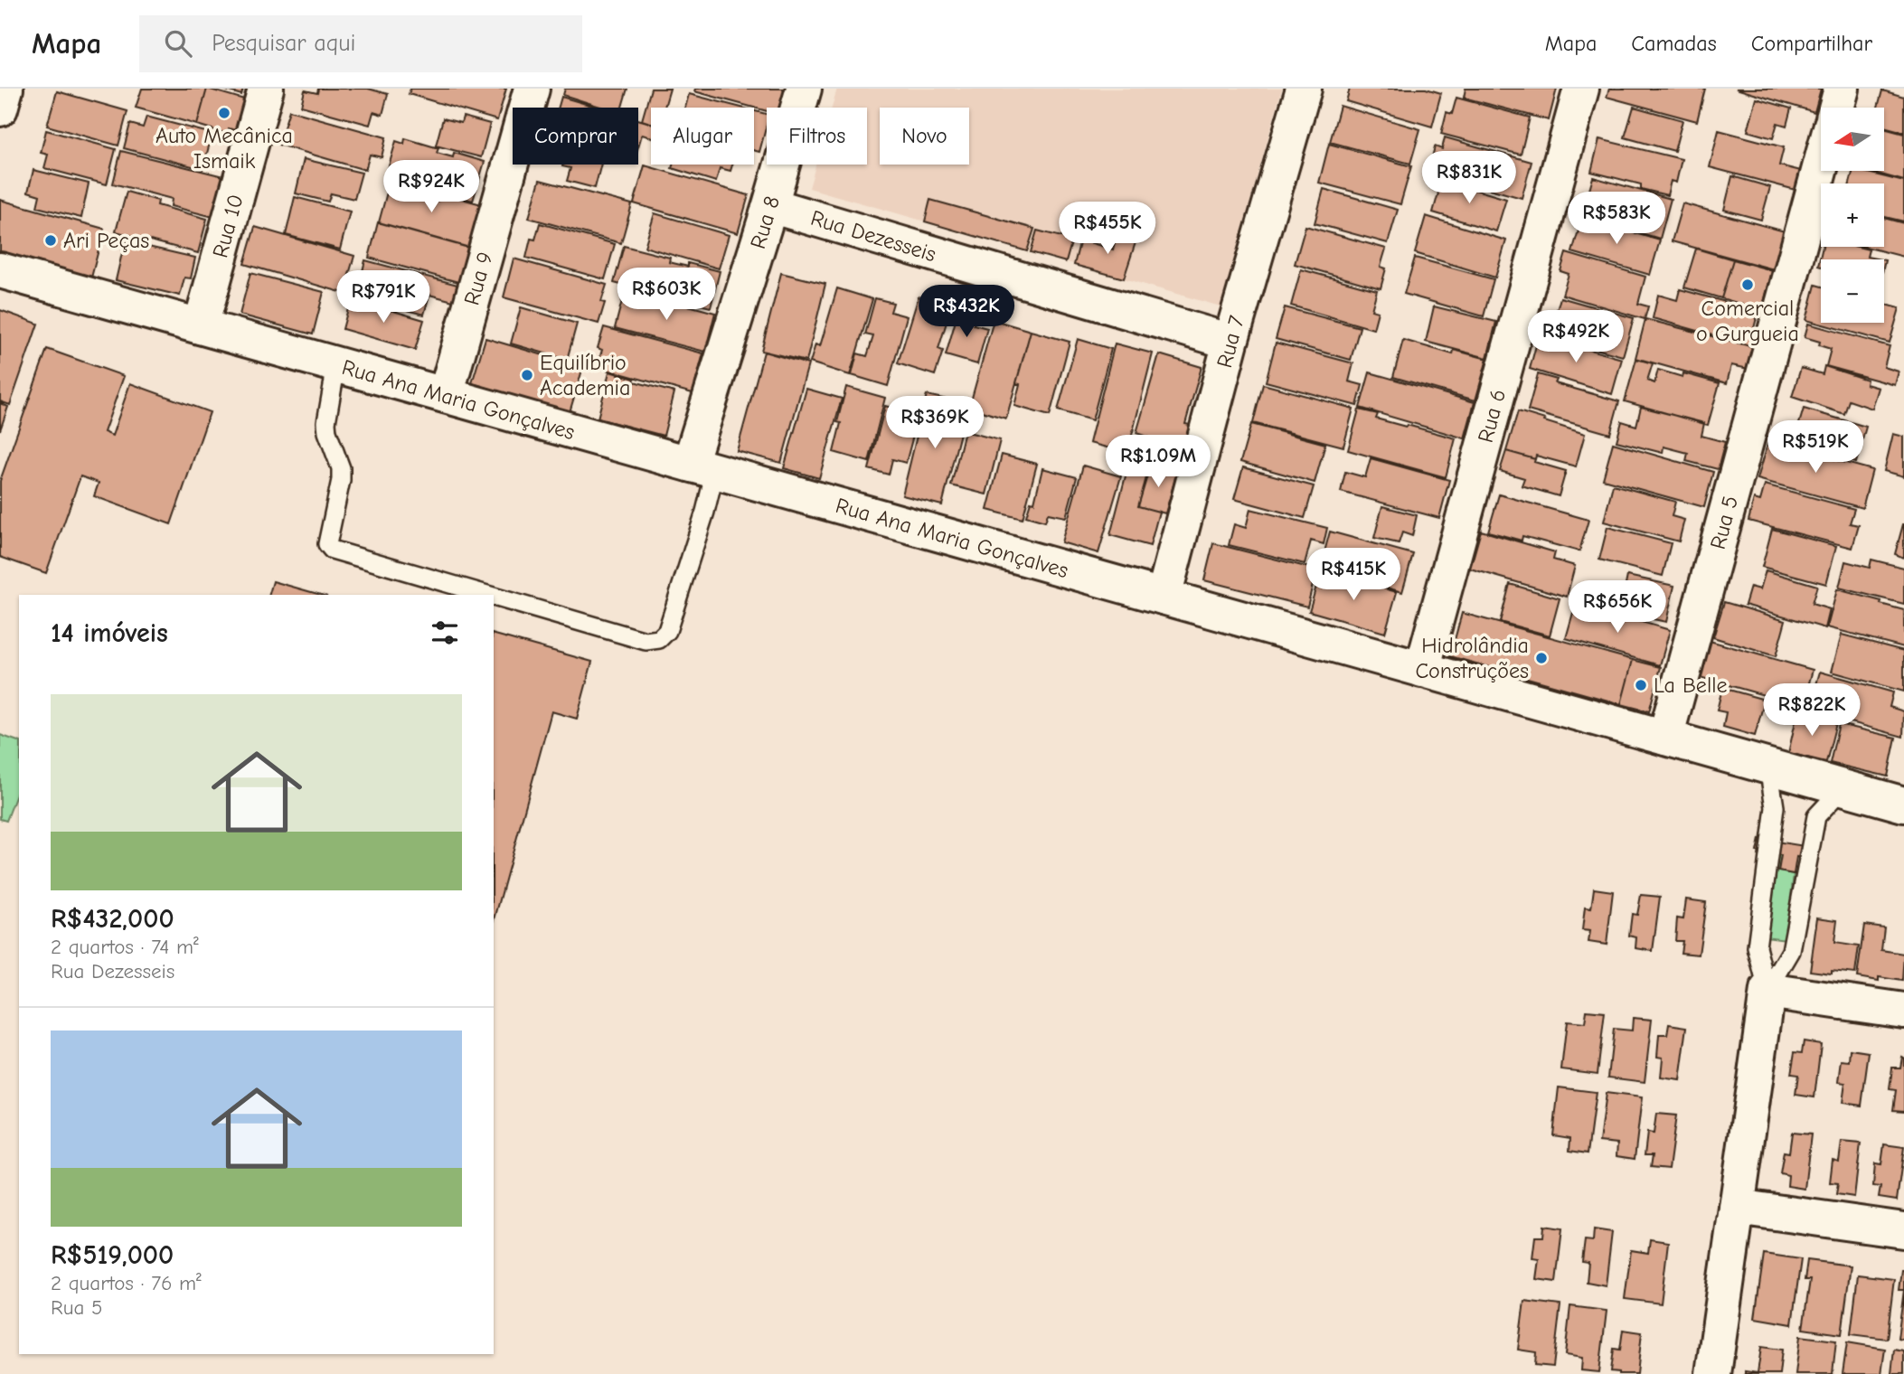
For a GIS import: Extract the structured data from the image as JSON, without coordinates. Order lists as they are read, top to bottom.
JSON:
{
  "streets": {
    "street": [
      "Rua 8",
      "Rua 10",
      "Rua Dezesseis",
      "Rua 9",
      "Rua 7",
      "Rua Ana Maria Gonçalves",
      "Rua 6",
      "Rua 5"
    ]
  },
  "crossings": [
    ["Rua 8", "Rua Dezesseis"],
    ["Rua 8", "Rua Ana Maria Gonçalves"],
    ["Rua 10", "Rua Ana Maria Gonçalves"],
    ["Rua Dezesseis", "Rua 7"],
    ["Rua 9", "Rua Ana Maria Gonçalves"],
    ["Rua 7", "Rua Ana Maria Gonçalves"],
    ["Rua Ana Maria Gonçalves", "Rua 6"],
    ["Rua Ana Maria Gonçalves", "Rua 5"]
  ],
  "places": [
    "Auto Mecânica Ismaik",
    "Ari Peças",
    "Comercial o Gurgueia",
    "Equilíbrio Academia",
    "Hidrolândia Construções",
    "La Belle"
  ],
  "north": "left",
  "page": {
    "header": "Mapa",
    "search": "Pesquisar aqui",
    "nav": ["Mapa", "Camadas", "Compartilhar"],
    "map_buttons": ["+", "−"],
    "chip": [
      "Comprar",
      "Alugar",
      "Filtros",
      "Novo"
    ],
    "price": [
      "R$831K",
      "R$924K",
      "R$583K",
      "R$455K",
      "R$603K",
      "R$791K",
      "R$432K",
      "R$492K",
      "R$369K",
      "R$519K",
      "R$1.09M",
      "R$415K",
      "R$656K",
      "R$822K"
    ],
    "heading": "14 imóveis",
    "list": [
      {
        "name": "R$432,000",
        "note": "2 quartos · 74 m² · Rua Dezesseis"
      },
      {
        "name": "R$519,000",
        "note": "2 quartos · 76 m² · Rua 5"
      }
    ]
  }
}
